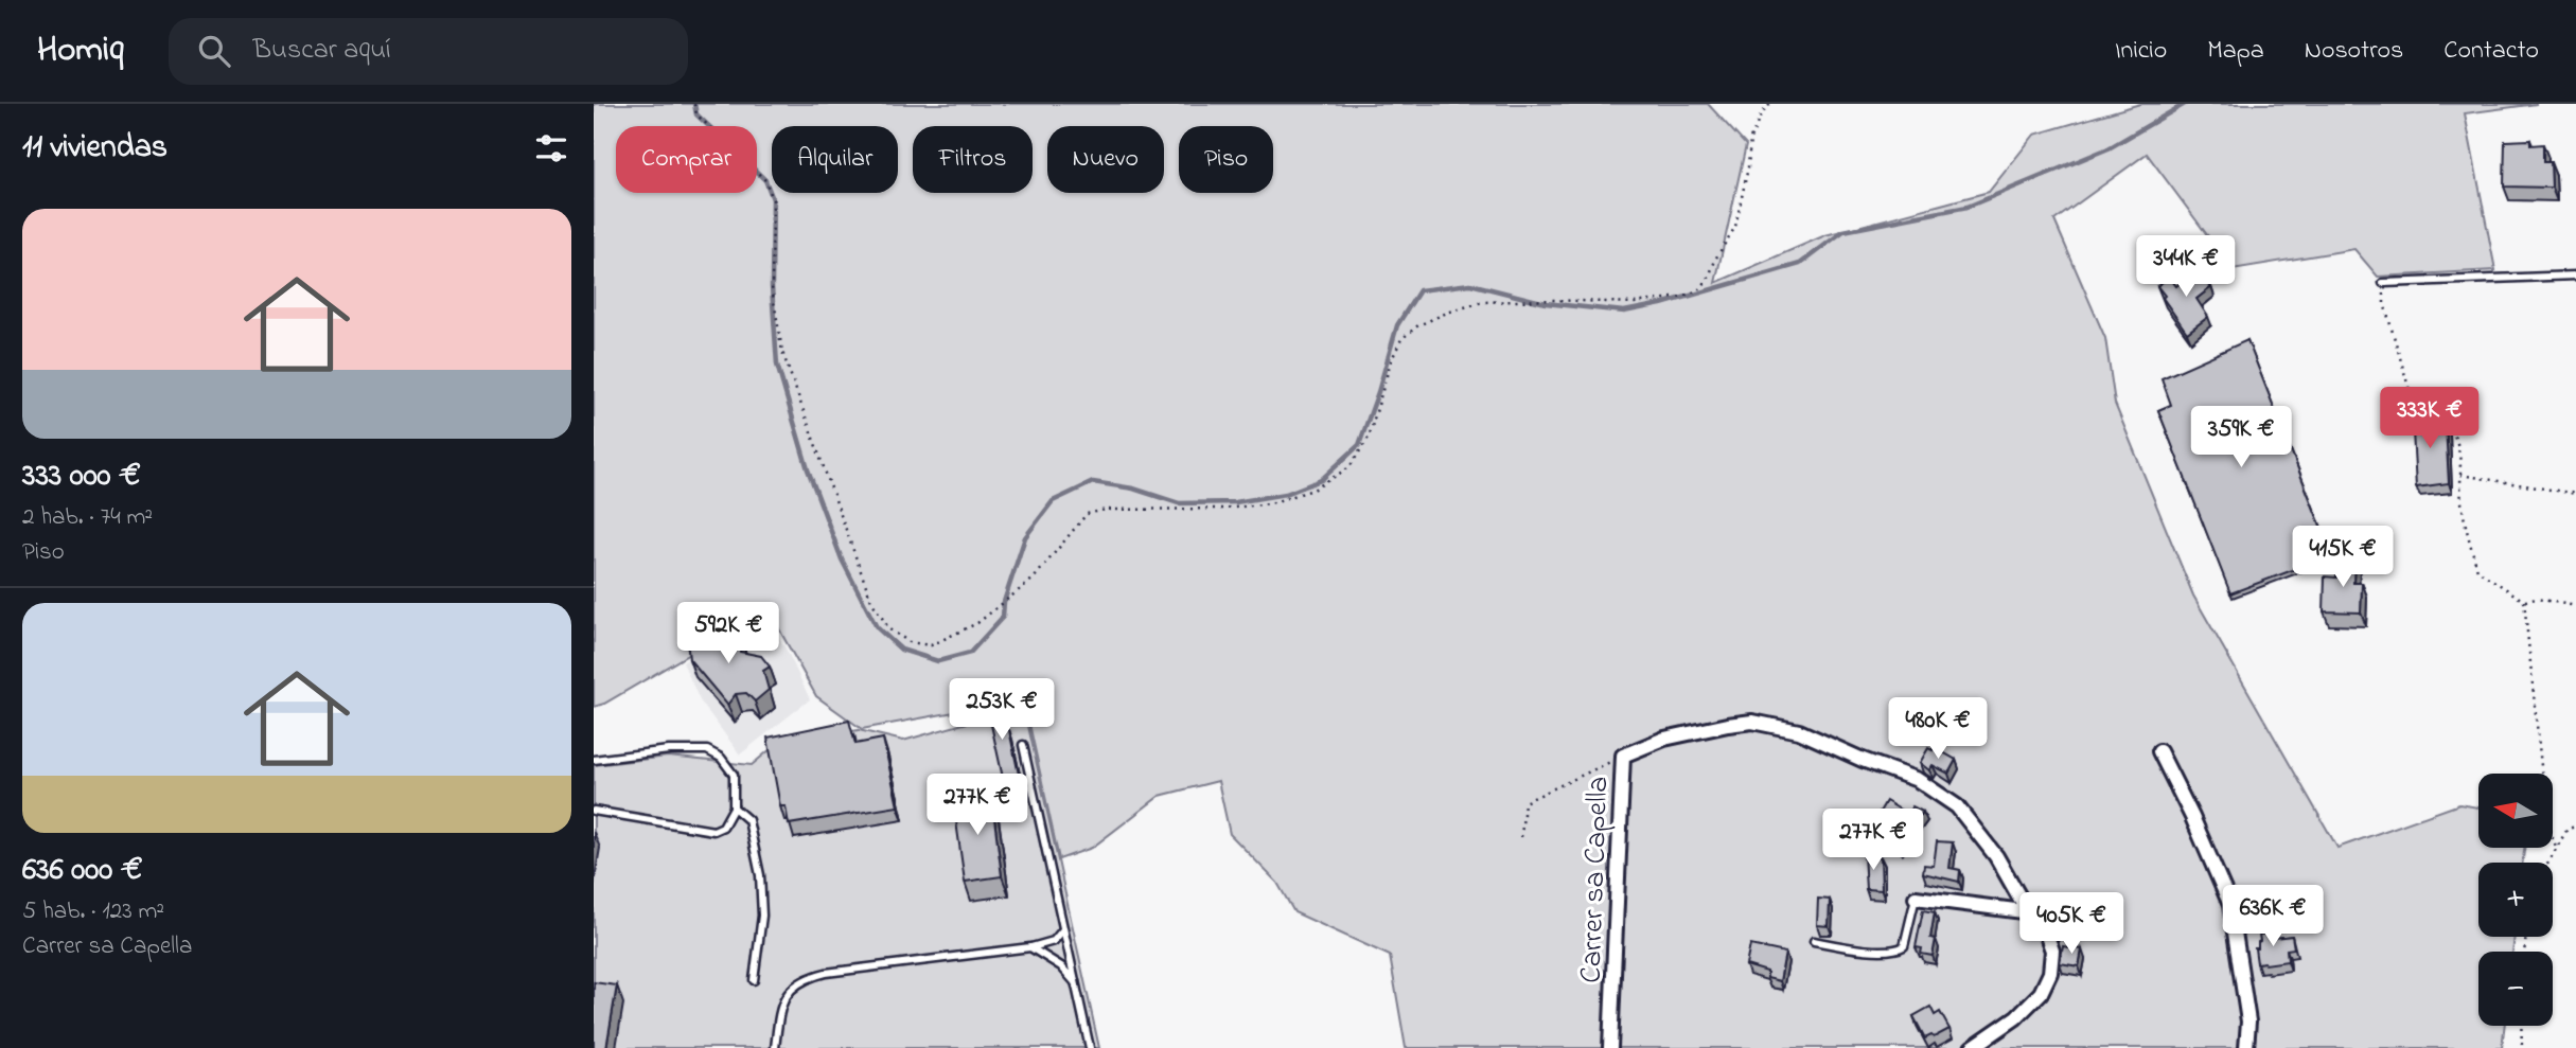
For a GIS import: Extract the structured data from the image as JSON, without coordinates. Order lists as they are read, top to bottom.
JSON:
{
  "streets": {
    "street": ["Carrer sa Capella"]
  },
  "north": "left",
  "page": {
    "header": "Homiq",
    "search": "Buscar aquí",
    "nav": [
      "Inicio",
      "Mapa",
      "Nosotros",
      "Contacto"
    ],
    "heading": "11 viviendas",
    "chip": [
      "Comprar",
      "Alquilar",
      "Filtros",
      "Nuevo",
      "Piso"
    ],
    "list": [
      {
        "name": "333 000 €",
        "note": "2 hab. · 74 m² · Piso"
      },
      {
        "name": "636 000 €",
        "note": "5 hab. · 123 m² · Carrer sa Capella"
      }
    ],
    "price": [
      "344K €",
      "333K €",
      "359K €",
      "415K €",
      "592K €",
      "253K €",
      "480K €",
      "277K €",
      "277K €",
      "636K €",
      "405K €"
    ],
    "map_buttons": ["+", "−"]
  }
}
